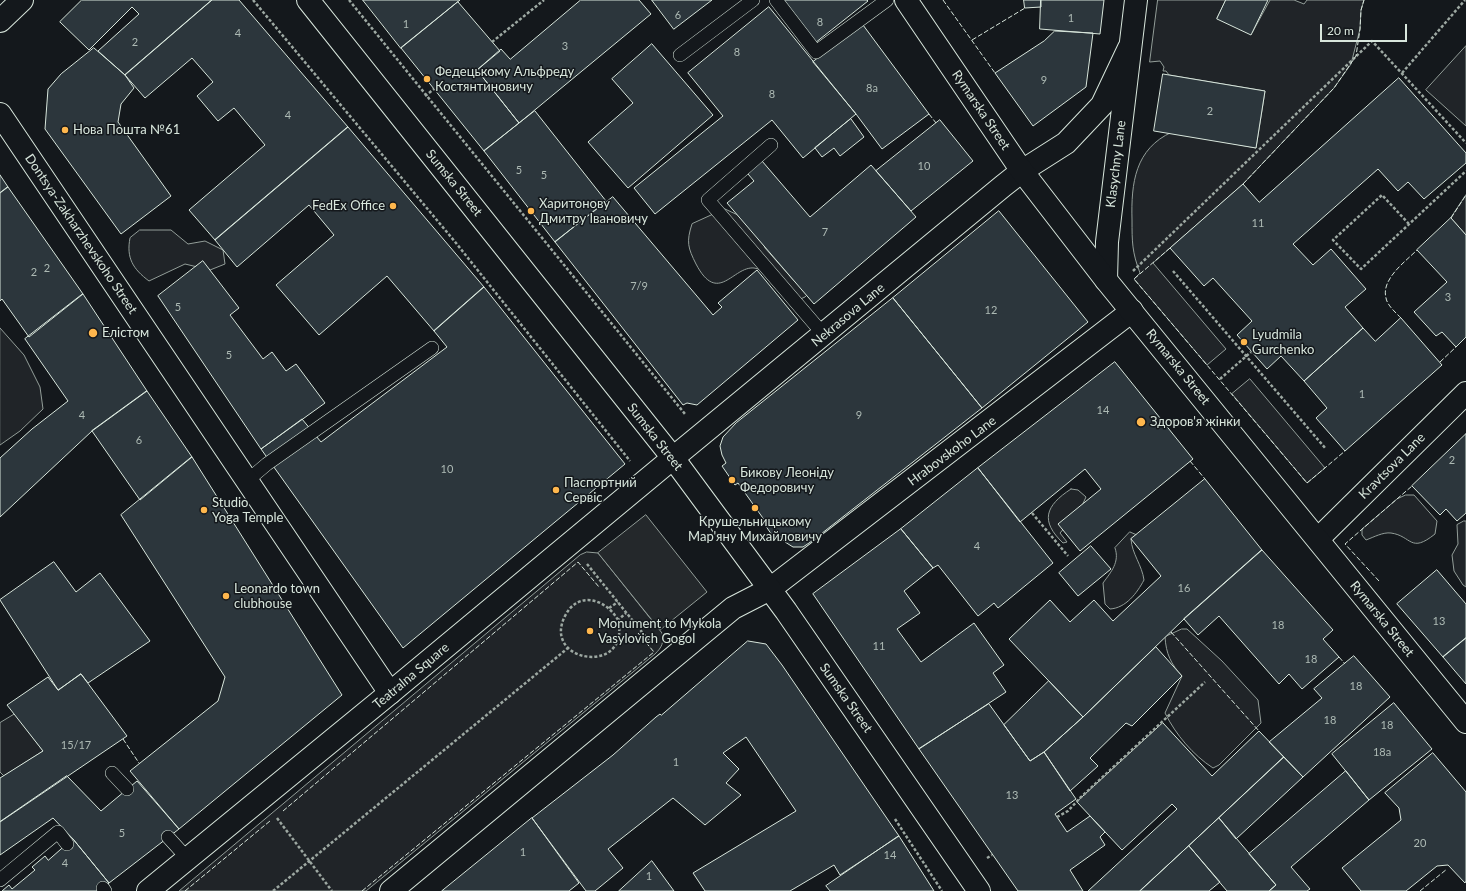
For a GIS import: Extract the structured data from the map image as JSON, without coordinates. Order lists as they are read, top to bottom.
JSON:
{
  "streets": {
    "street": [
      "Rymarska Street",
      "Klasychny Lane",
      "Sumska Street",
      "Dontsya-Zakharzhevskoho Street",
      "Nekrasova Lane",
      "Hrabovskoho Lane",
      "Kravtsova Lane",
      "Teatralna Square"
    ]
  },
  "crossings": [
    ["Rymarska Street", "Klasychny Lane"],
    ["Rymarska Street", "Nekrasova Lane"],
    ["Rymarska Street", "Hrabovskoho Lane"],
    ["Rymarska Street", "Kravtsova Lane"],
    ["Klasychny Lane", "Nekrasova Lane"],
    ["Sumska Street", "Nekrasova Lane"],
    ["Sumska Street", "Hrabovskoho Lane"],
    ["Sumska Street", "Teatralna Square"],
    ["Dontsya-Zakharzhevskoho Street", "Teatralna Square"],
    ["Nekrasova Lane", "Teatralna Square"]
  ],
  "places": [
    "Федецькому Альфреду Костянтиновичу",
    "Нова Пошта №61",
    "FedEx Office",
    "Харитонову Дмитру Івановичу",
    "Елістом",
    "Lyudmila Gurchenko",
    "Здоров'я жінки",
    "Бикову Леоніду Федоровичу",
    "Паспортний Сервіс",
    "Крушельницькому Мар'яну Михайловичу",
    "Studio Yoga Temple",
    "Leonardo town clubhouse",
    "Monument to Mykola Vasylovich Gogol"
  ],
  "house_numbers": [
    "6",
    "1",
    "8",
    "1",
    "4",
    "2",
    "3",
    "8",
    "9",
    "8а",
    "8",
    "2",
    "4",
    "10",
    "5",
    "5",
    "11",
    "7",
    "2",
    "2",
    "7/9",
    "3",
    "5",
    "12",
    "5",
    "1",
    "14",
    "4",
    "9",
    "6",
    "2",
    "10",
    "4",
    "16",
    "13",
    "18",
    "11",
    "18",
    "18",
    "18",
    "18",
    "15/17",
    "18а",
    "1",
    "13",
    "5",
    "20",
    "1",
    "14",
    "4",
    "1"
  ],
  "scale_bar": "20 m"
}
